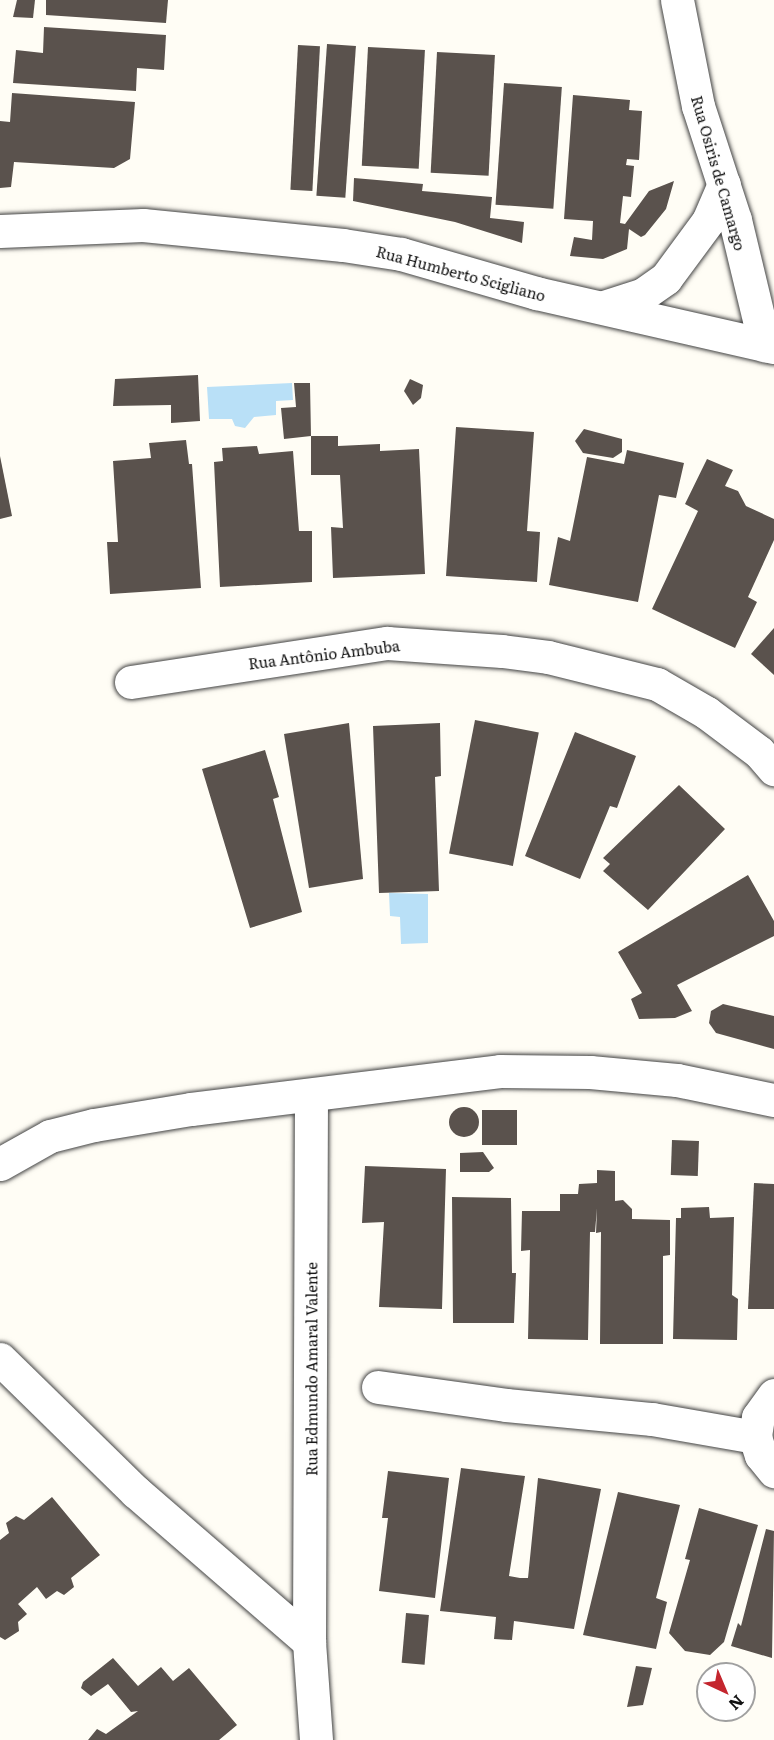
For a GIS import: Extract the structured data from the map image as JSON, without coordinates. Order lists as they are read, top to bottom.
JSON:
{
  "streets": {
    "street": [
      "Rua Osiris de Camargo",
      "Rua Humberto Scigliano",
      "Rua Antônio Ambuba",
      "Rua Edmundo Amaral Valente"
    ]
  },
  "crossings": [
    ["Rua Osiris de Camargo", "Rua Humberto Scigliano"]
  ],
  "north": "bottom right"
}
